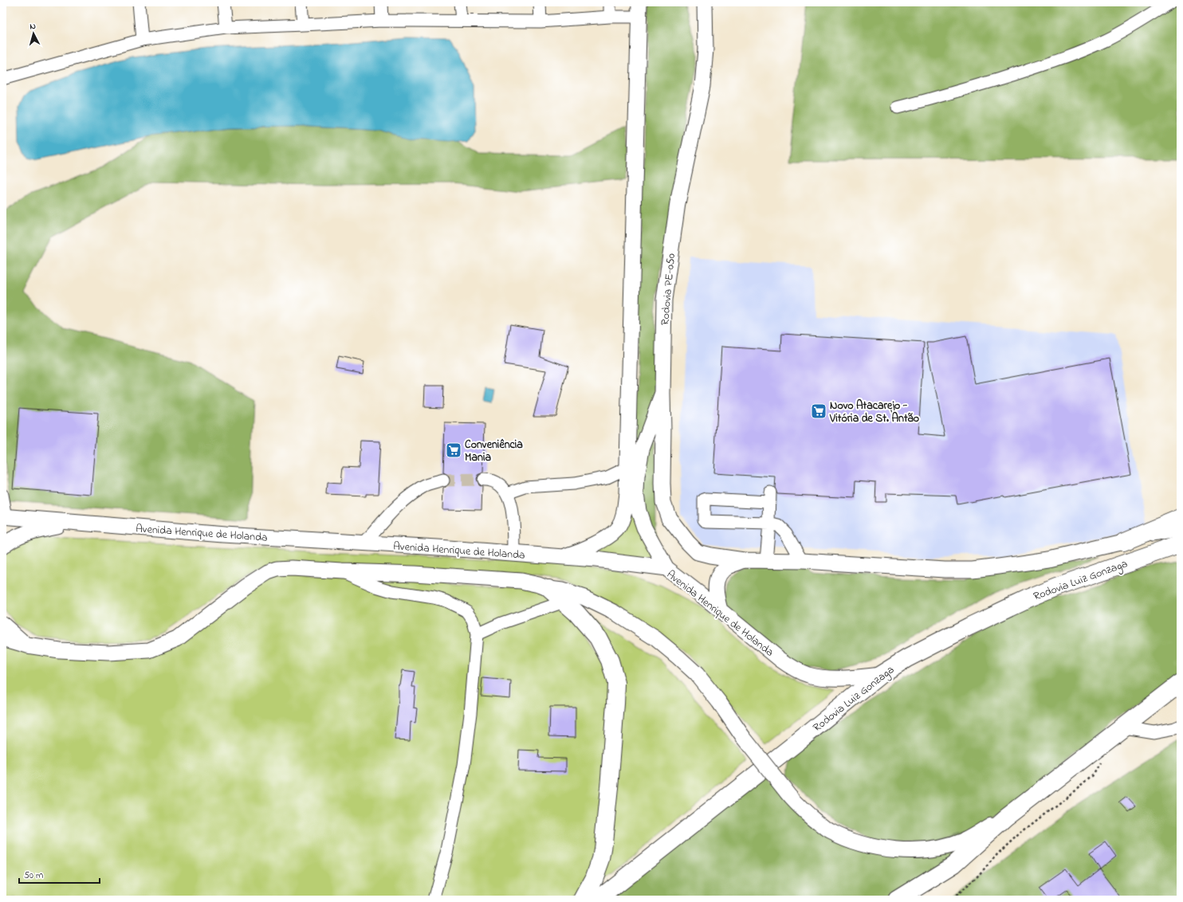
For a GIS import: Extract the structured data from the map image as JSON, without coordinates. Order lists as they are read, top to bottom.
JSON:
{
  "streets": {
    "highway": ["Rodovia Luiz Gonzaga"],
    "main road": ["Rodovia PE-050", "Avenida Henrique de Holanda"]
  },
  "crossings": [
    ["Rodovia PE-050", "Avenida Henrique de Holanda"],
    ["Avenida Henrique de Holanda", "Rodovia Luiz Gonzaga"]
  ],
  "places": {
    "supermarket": ["Novo Atacarejo - Vitória de St. Antão", "Conveniência Mania"]
  },
  "scale_bar": "50 m",
  "north": "top"
}
